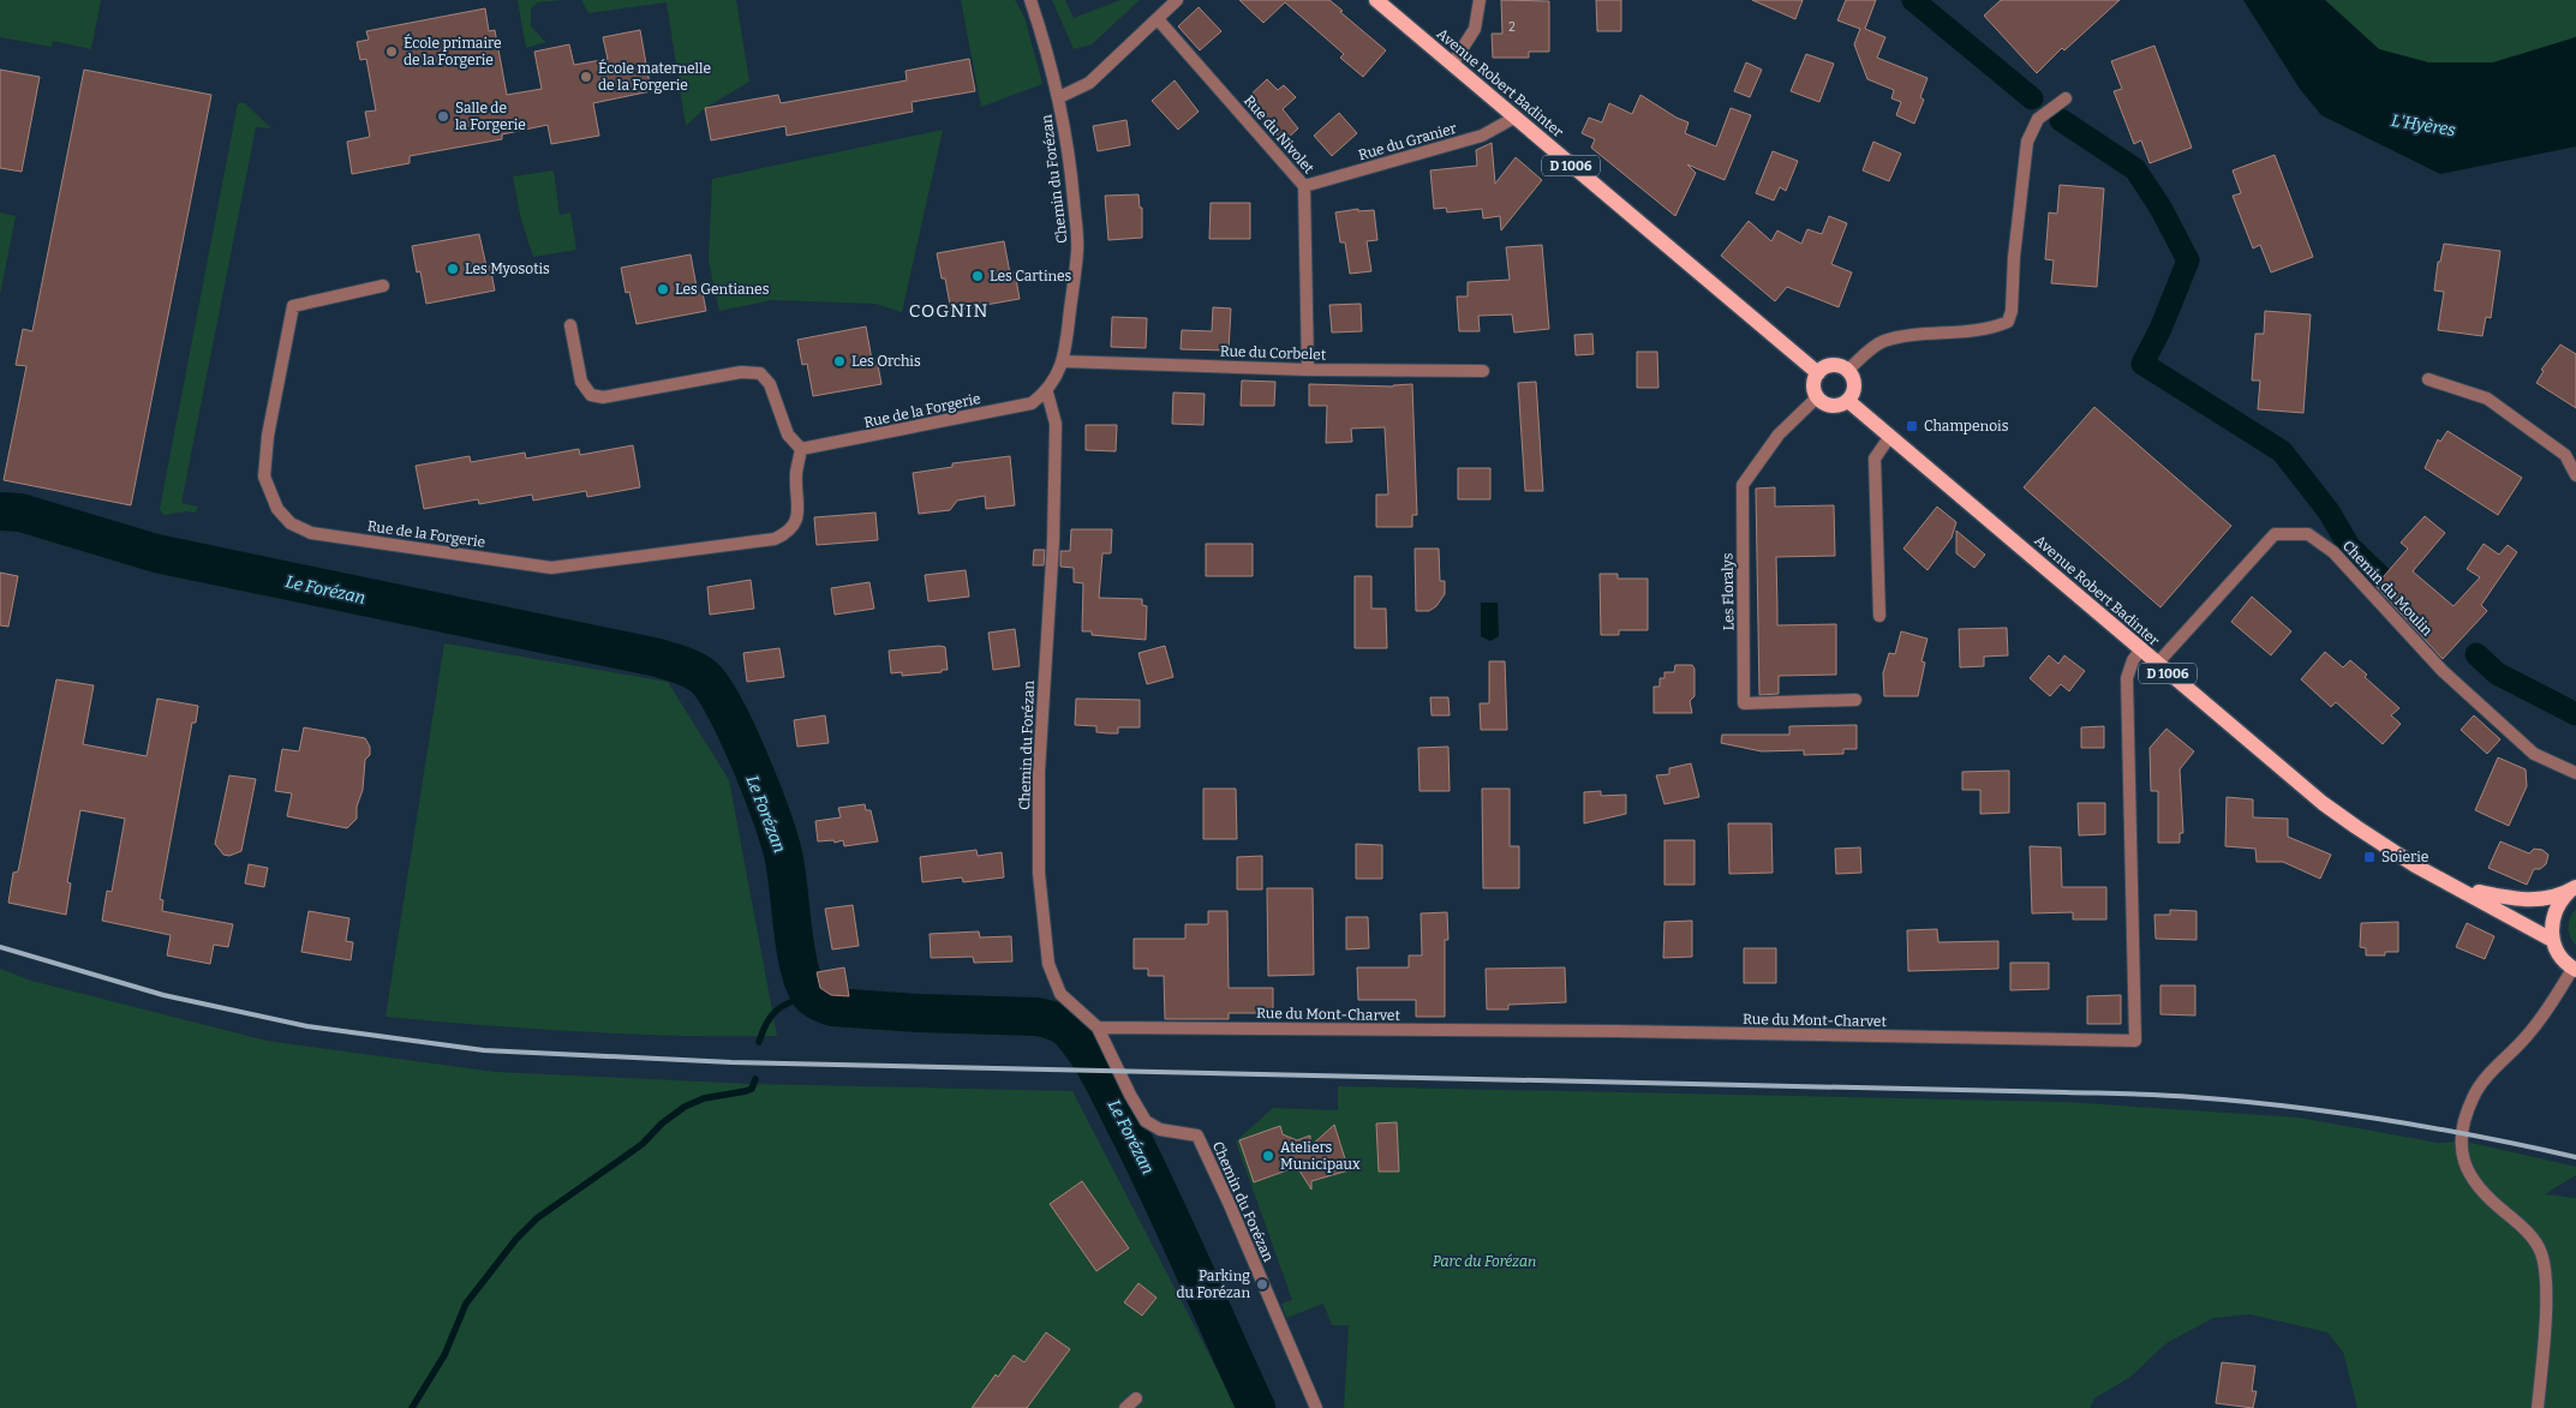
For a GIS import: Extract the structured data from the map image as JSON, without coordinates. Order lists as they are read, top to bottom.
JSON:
{
  "streets": {
    "main road": ["Avenue Robert Badinter", "D 1006"],
    "street": [
      "Rue du Nivolet",
      "Rue du Granier",
      "Chemin du Forézan",
      "Rue du Corbelet",
      "Rue de la Forgerie",
      "Chemin du Moulin",
      "Les Floralys",
      "Rue du Mont-Charvet"
    ]
  },
  "crossings": [
    ["Avenue Robert Badinter", "Rue du Granier"],
    ["Avenue Robert Badinter", "D 1006"],
    ["Avenue Robert Badinter", "Chemin du Moulin"],
    ["Avenue Robert Badinter", "Les Floralys"],
    ["Avenue Robert Badinter", "Rue du Mont-Charvet"],
    ["Rue du Nivolet", "Rue du Granier"],
    ["Rue du Nivolet", "Rue du Corbelet"],
    ["D 1006", "Les Floralys"],
    ["Chemin du Forézan", "Rue du Corbelet"],
    ["Chemin du Forézan", "Rue de la Forgerie"],
    ["Chemin du Forézan", "Rue du Mont-Charvet"]
  ],
  "districts": ["COGNIN"],
  "water": ["L'Hyères", "Le Forézan"],
  "parks": ["Parc du Forézan"],
  "places": {
    "other": [
      "École primaire de la Forgerie",
      "École maternelle de la Forgerie",
      "Salle de la Forgerie",
      "Les Myosotis",
      "Les Cartines",
      "Les Gentianes",
      "Les Orchis",
      "Ateliers Municipaux",
      "Parking du Forézan"
    ],
    "transit": ["Champenois", "Soierie"]
  },
  "house_numbers": ["2"]
}
